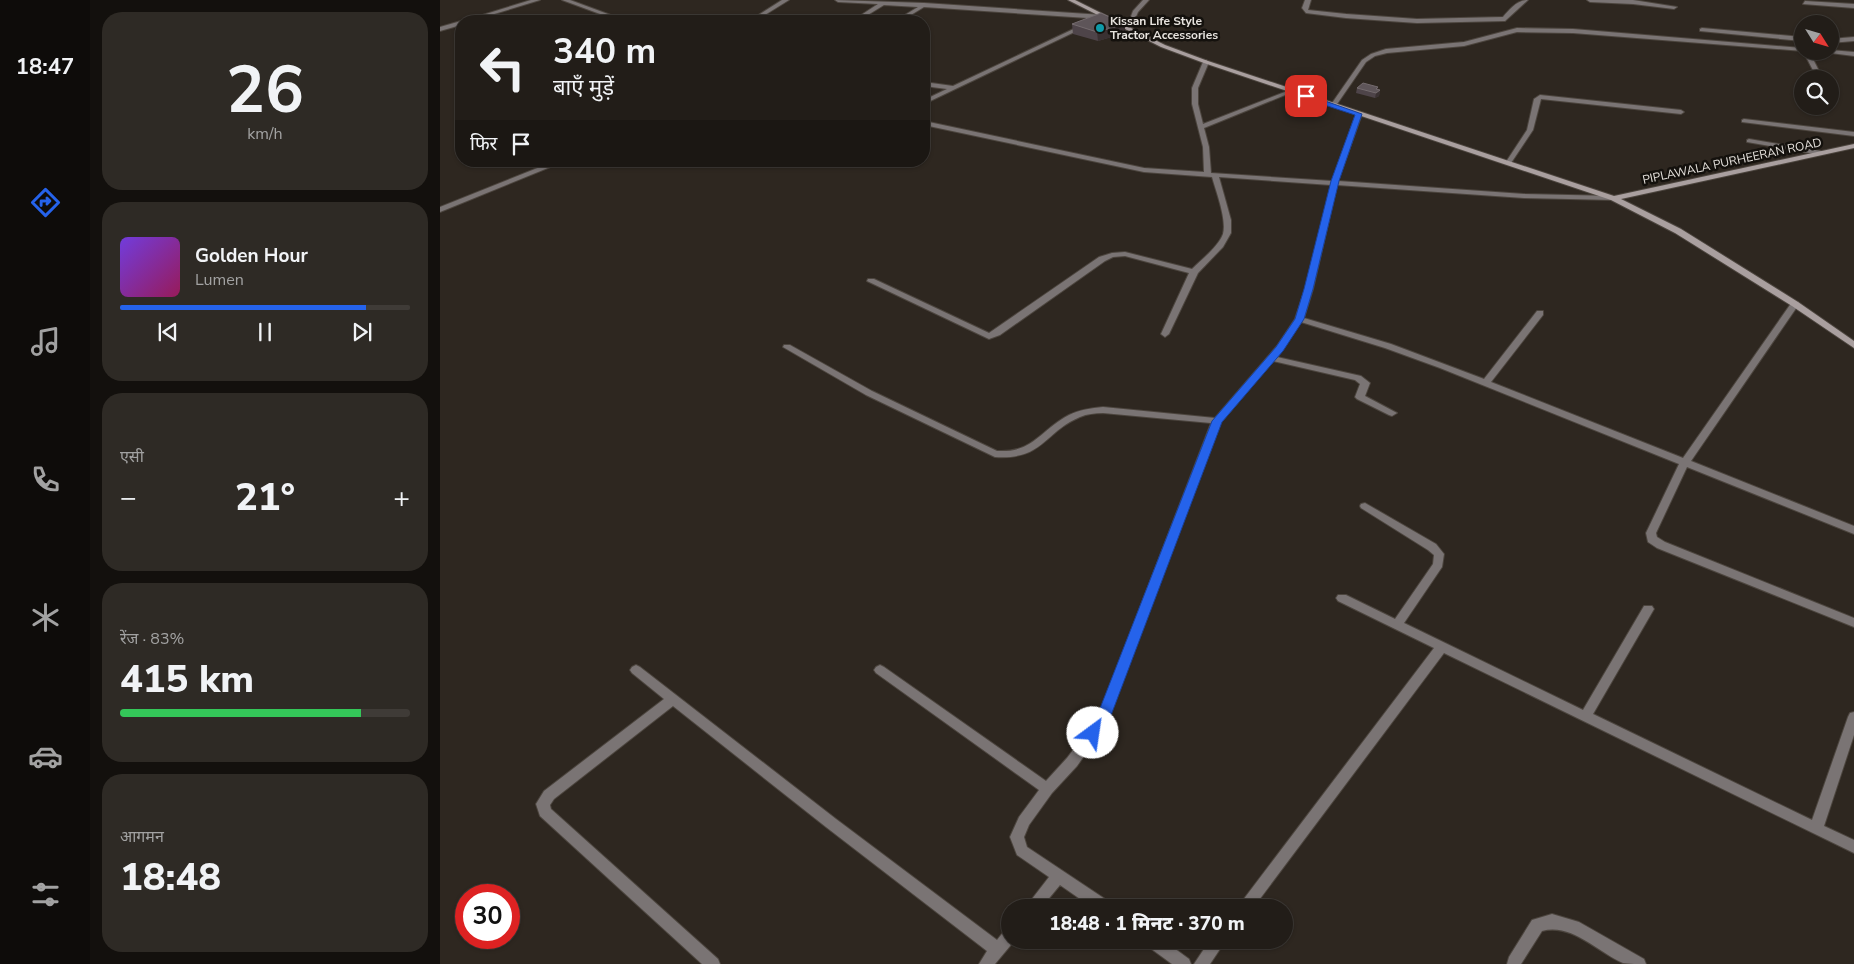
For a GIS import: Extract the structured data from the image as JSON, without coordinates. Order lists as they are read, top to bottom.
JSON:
{
  "streets": {
    "main road": ["PIPLAWALA PURHEERAN ROAD"]
  },
  "places": ["Kissan Life Style Tractor Accessories"],
  "north": "bottom right",
  "page": {
    "tabs": "18:47",
    "tile": [
      ["26", "km/h"],
      "एसी",
      ["रेंज · 83%", "415 km"],
      ["आगमन", "18:48"]
    ],
    "turn": ["340 m", "बाएँ मुड़ें"],
    "then": "फिर",
    "song": ["Golden Hour", "Lumen"],
    "heat": ["−", "21°", "+"],
    "limit": "30",
    "trip": "18:48 · 1 मिनट · 370 m"
  }
}
